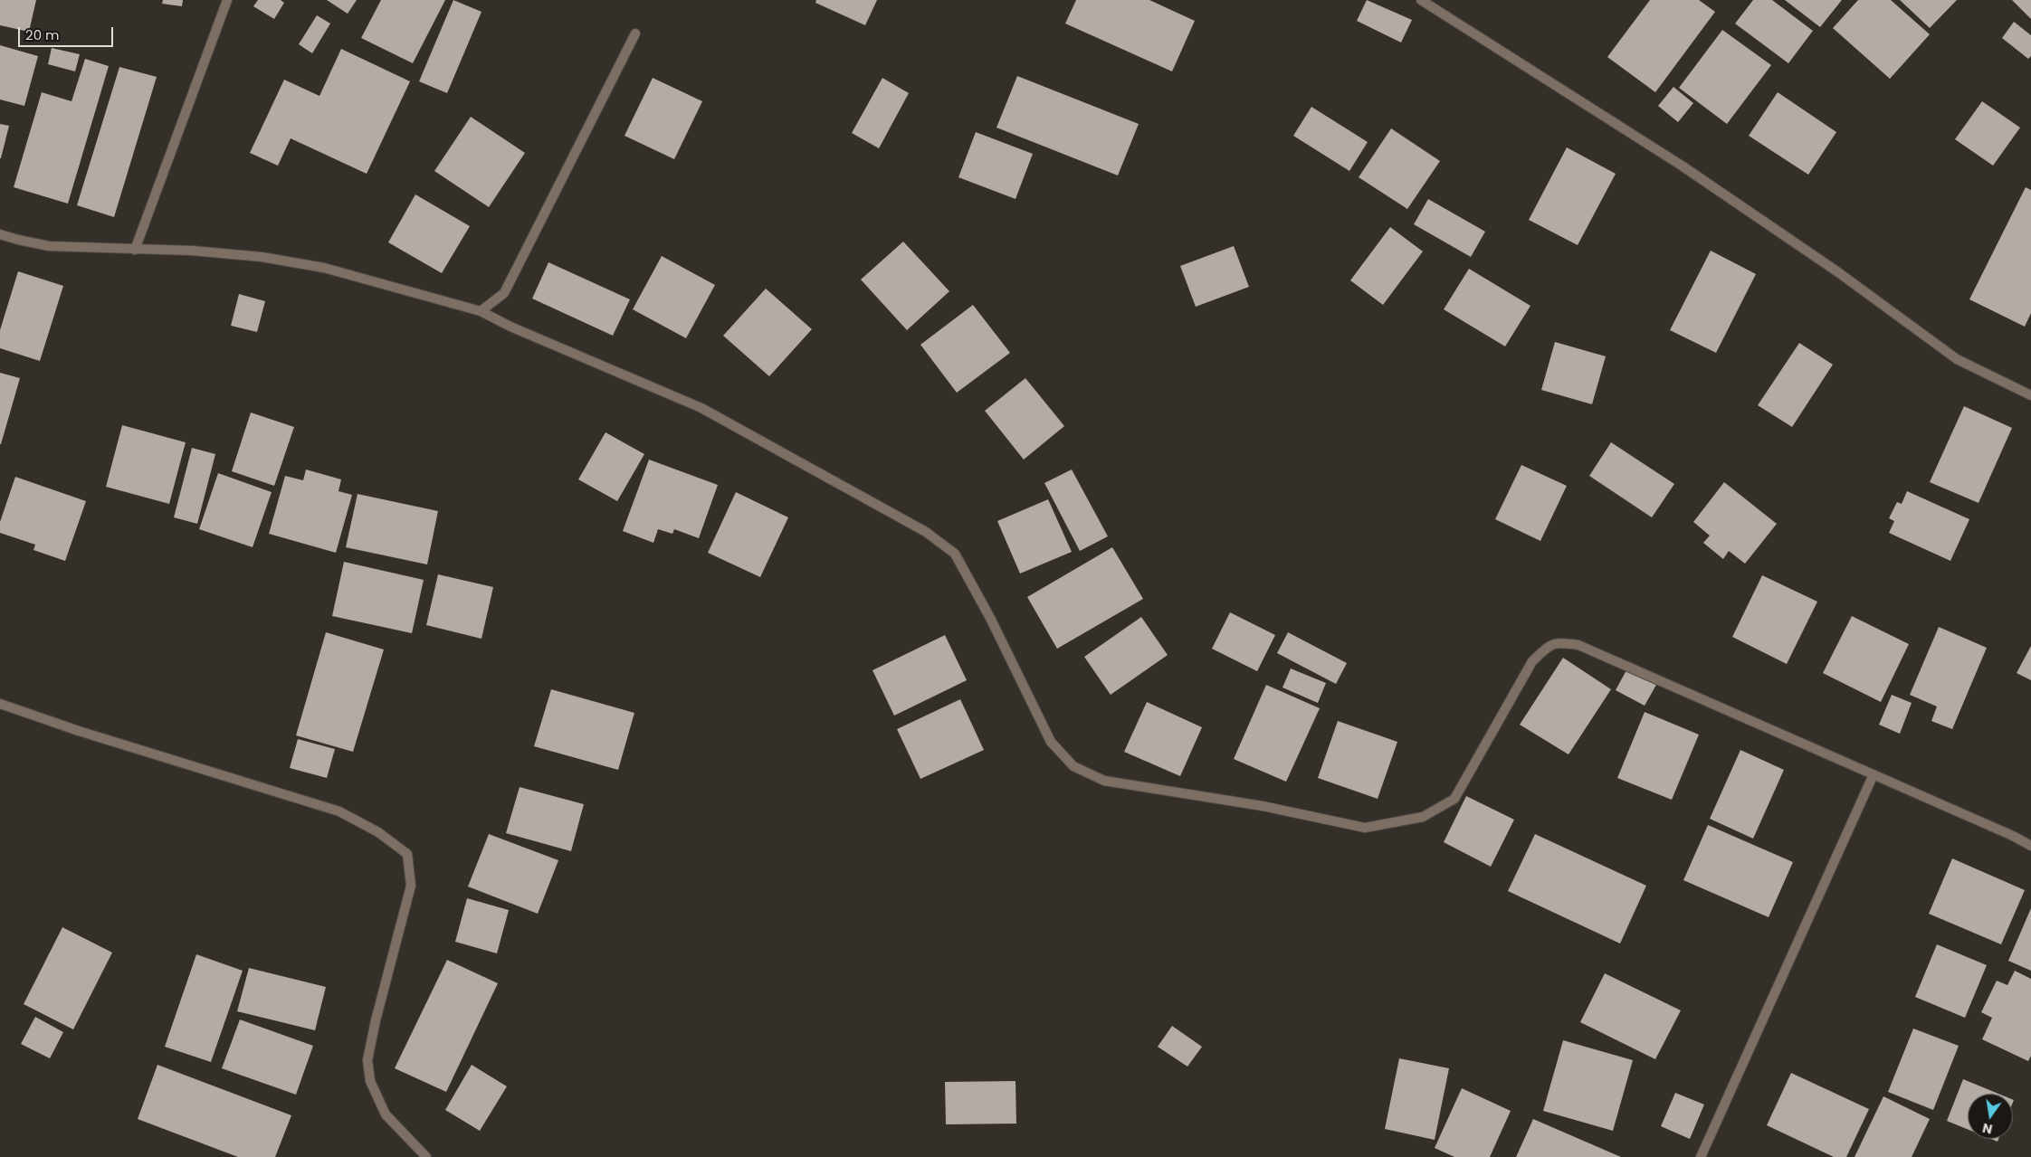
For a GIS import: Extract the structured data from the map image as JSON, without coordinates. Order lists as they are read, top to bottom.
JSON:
{
  "scale_bar": "20 m",
  "north": "bottom"
}
